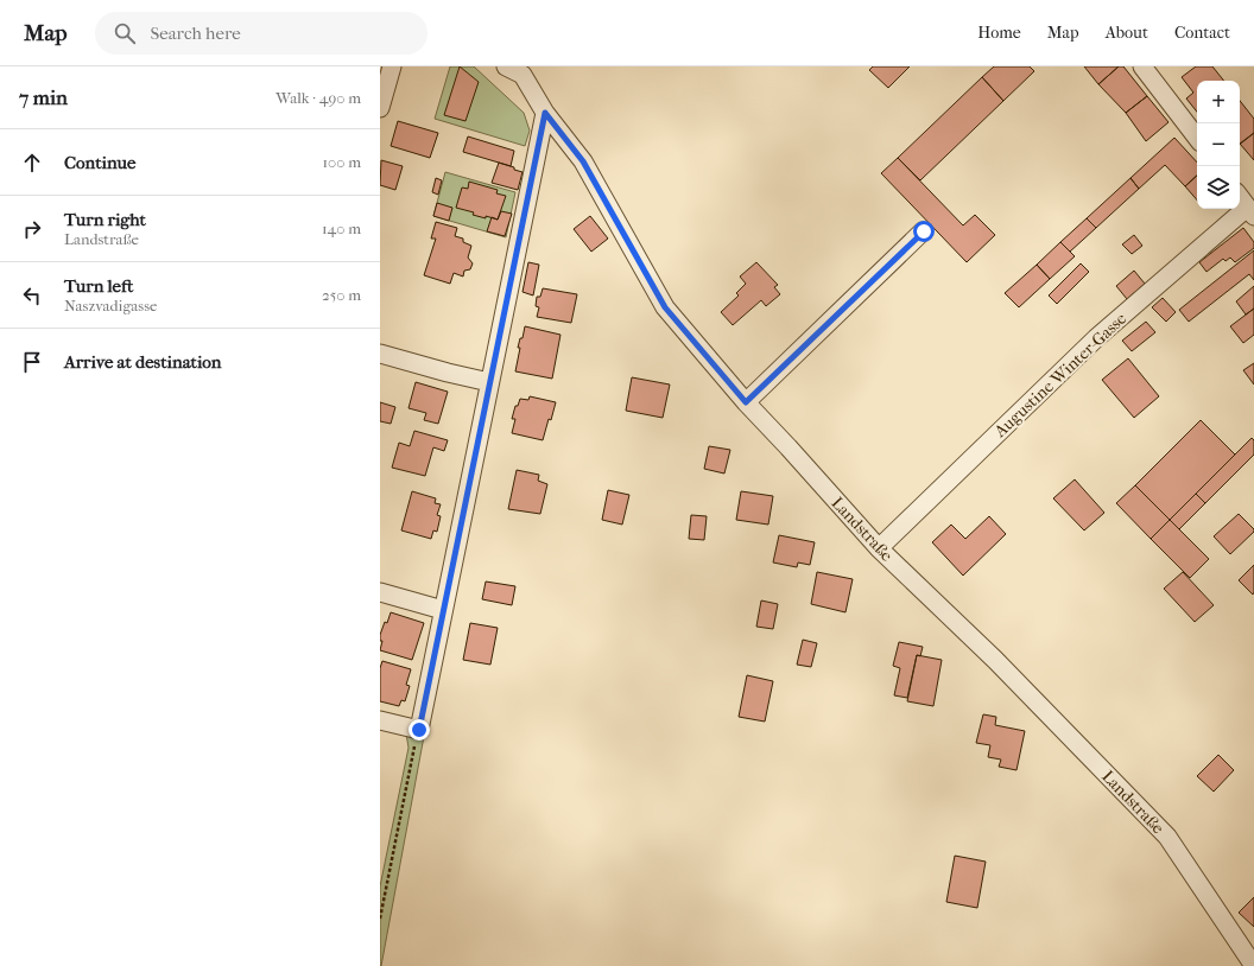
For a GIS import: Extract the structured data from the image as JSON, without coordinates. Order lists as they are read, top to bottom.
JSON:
{
  "streets": {
    "street": ["Augustine Winter-Gasse", "Landstraße"]
  },
  "crossings": [
    ["Augustine Winter-Gasse", "Landstraße"]
  ],
  "page": {
    "header": "Map",
    "search": "Search here",
    "nav": [
      "Home",
      "Map",
      "About",
      "Contact"
    ],
    "heading": ["7 min", "Walk · 490 m"],
    "map_buttons": ["+", "−"],
    "list": [
      ["Continue", "100 m"],
      ["Turn right", "Landstraße", "140 m"],
      ["Turn left", "Naszvadigasse", "250 m"],
      "Arrive at destination"
    ]
  }
}
